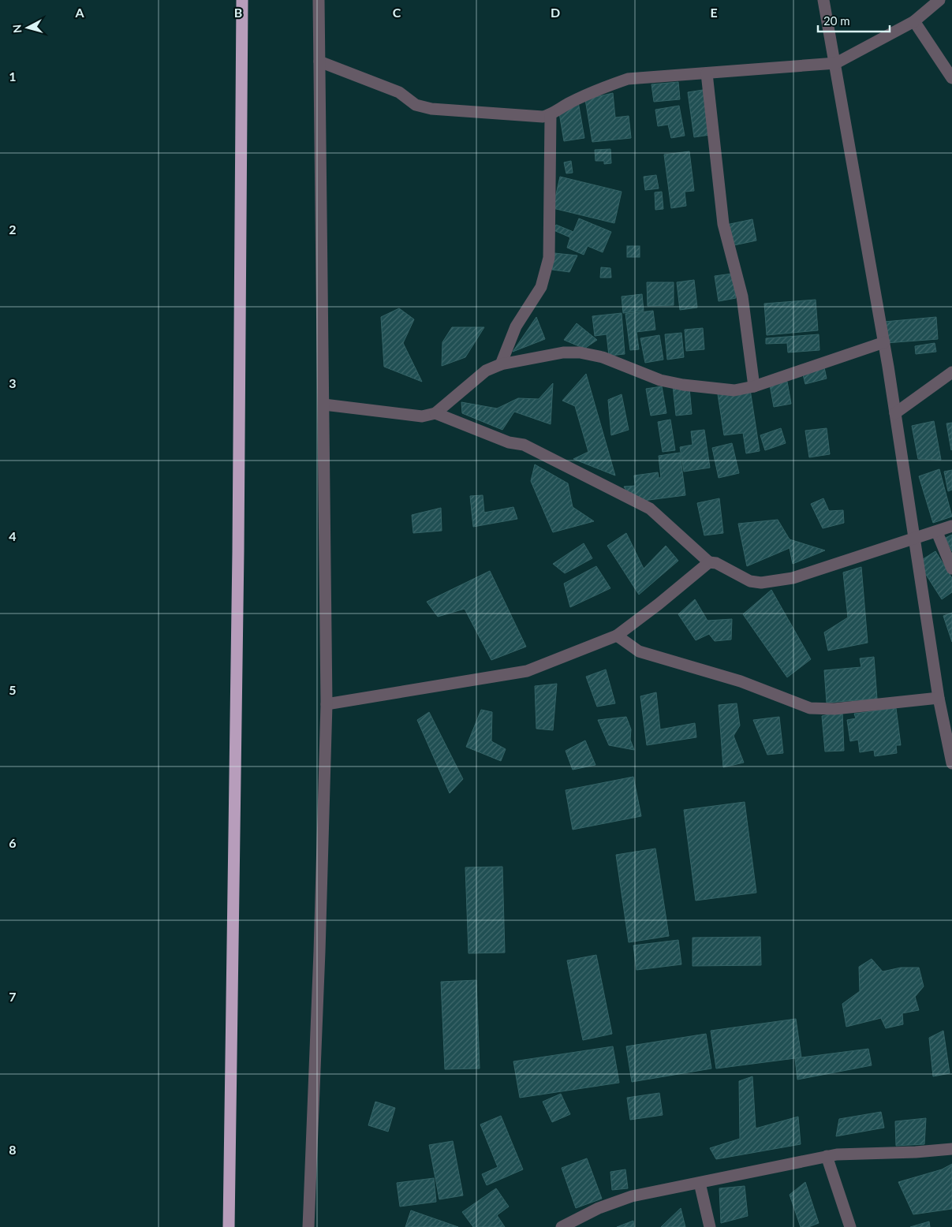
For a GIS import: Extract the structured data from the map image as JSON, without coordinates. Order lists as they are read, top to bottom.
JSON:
{
  "scale_bar": "20 m",
  "north": "left",
  "grid": {
    "columns": [
      "A",
      "B",
      "C",
      "D",
      "E"
    ],
    "rows": [
      "1",
      "2",
      "3",
      "4",
      "5",
      "6",
      "7",
      "8"
    ]
  }
}
